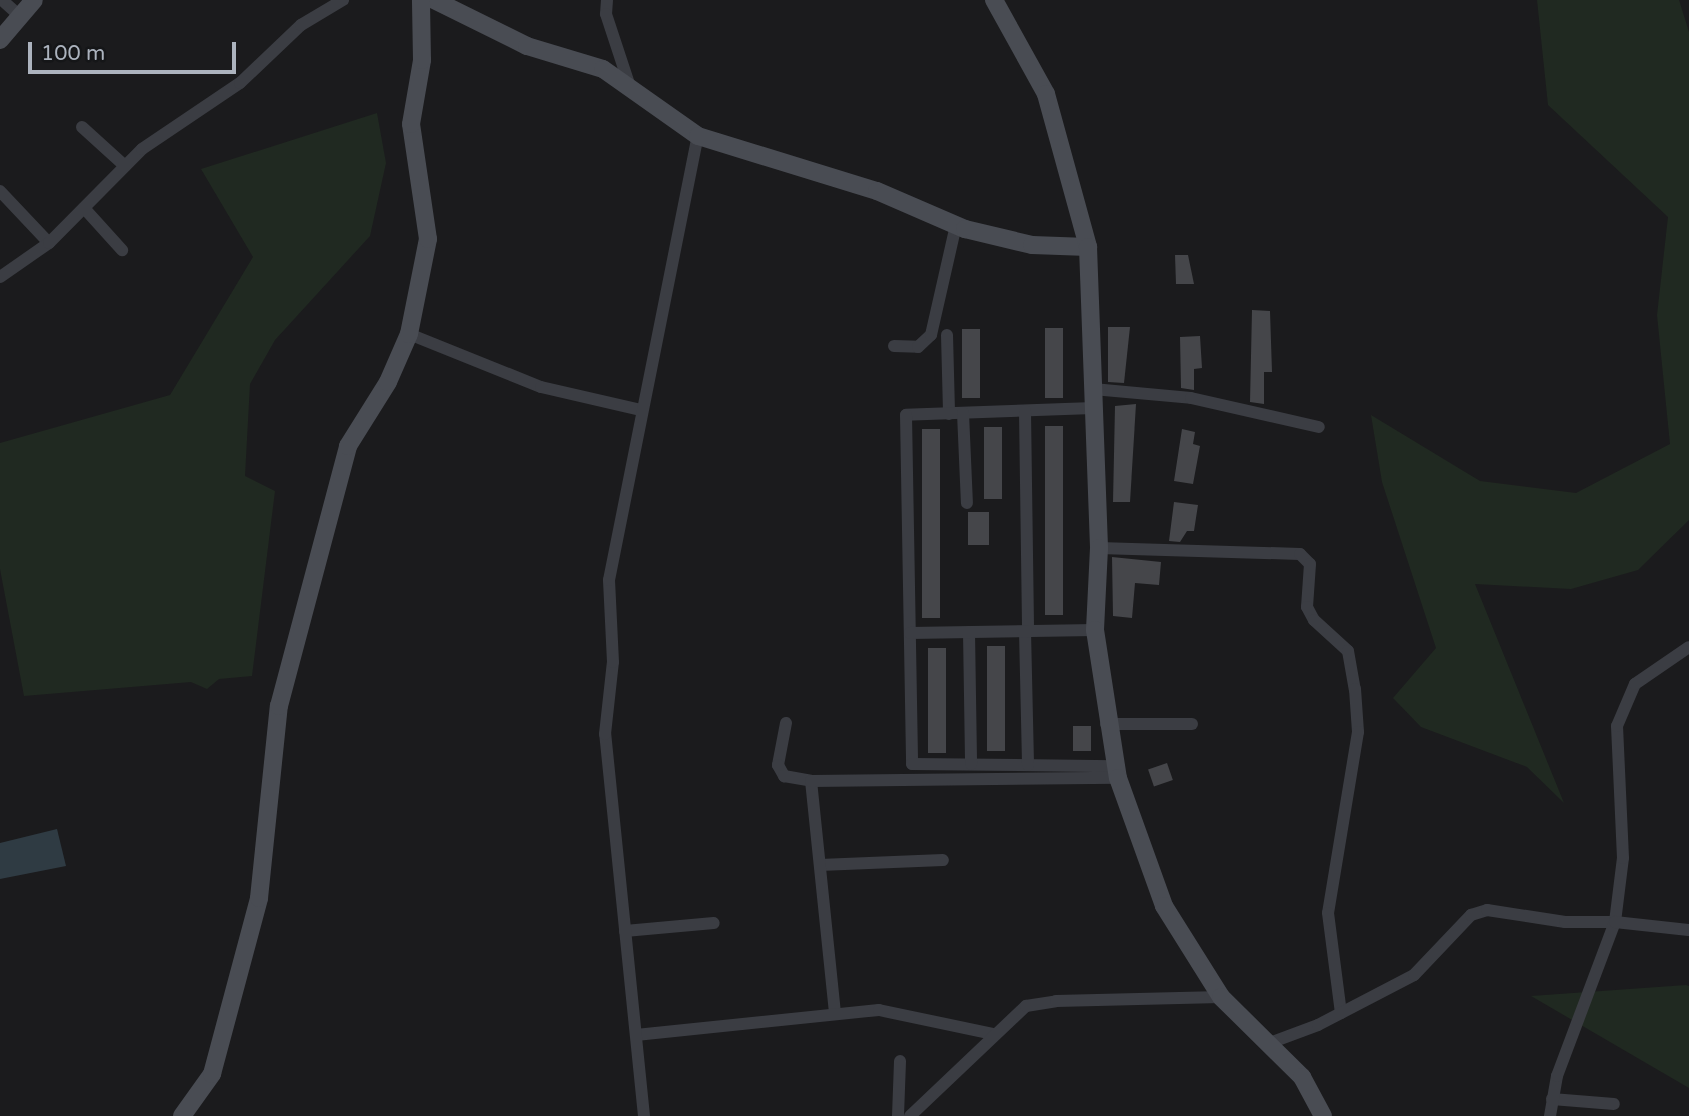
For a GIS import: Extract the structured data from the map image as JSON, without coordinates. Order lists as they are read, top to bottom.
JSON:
{
  "scale_bar": "100 m"
}
